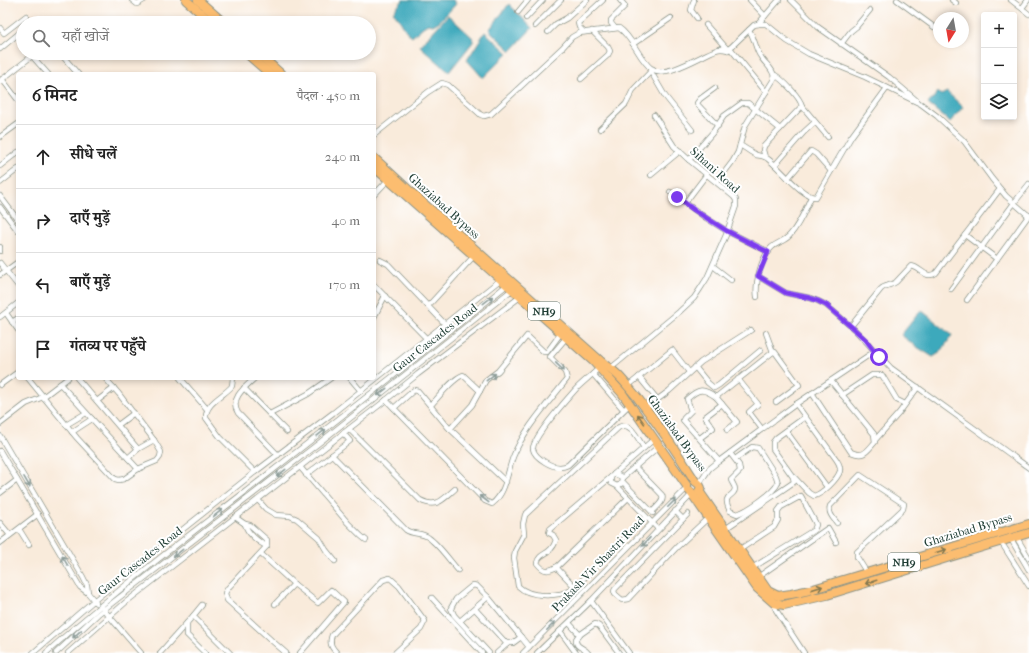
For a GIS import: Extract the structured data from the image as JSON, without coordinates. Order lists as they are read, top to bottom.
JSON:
{
  "streets": {
    "highway": ["Ghaziabad Bypass", "NH9"],
    "street": ["Sihani Road", "Gaur Cascades Road", "Prakash Vir Shastri Road"]
  },
  "crossings": [
    ["Sihani Road", "Ghaziabad Bypass"],
    ["Ghaziabad Bypass", "Gaur Cascades Road"],
    ["Ghaziabad Bypass", "Prakash Vir Shastri Road"]
  ],
  "north": "bottom",
  "page": {
    "map_buttons": ["+", "−"],
    "search": "यहाँ खोजें",
    "heading": ["6 मिनट", "पैदल · 450 m"],
    "list": [
      ["सीधे चलें", "240 m"],
      ["दाएँ मुड़ें", "40 m"],
      ["बाएँ मुड़ें", "170 m"],
      "गंतव्य पर पहुँचे"
    ]
  }
}
